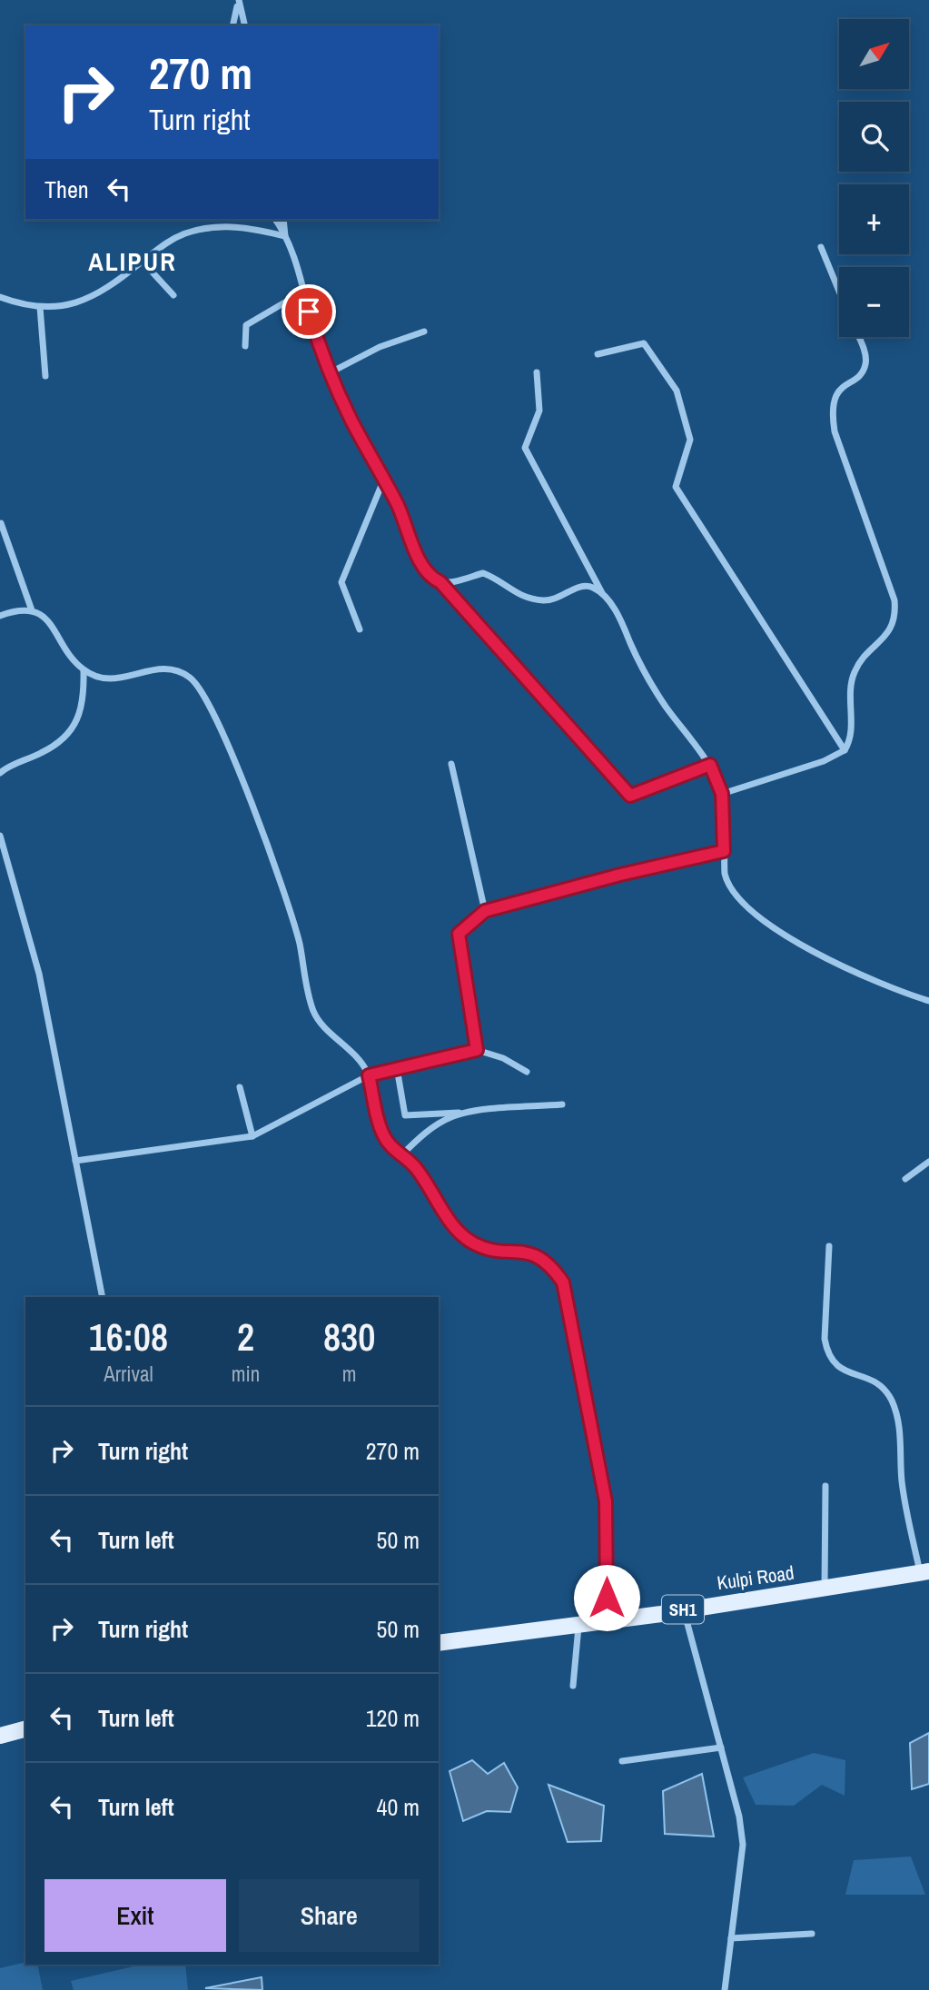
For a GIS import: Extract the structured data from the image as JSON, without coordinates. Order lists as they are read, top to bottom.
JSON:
{
  "streets": {
    "main road": ["Kulpi Road", "SH1"]
  },
  "districts": ["ALIPUR"],
  "north": "top right",
  "page": {
    "map_buttons": ["+", "−"],
    "turn": ["270 m", "Turn right"],
    "then": "Then",
    "eta": [
      "16:08",
      "Arrival",
      "2",
      "min",
      "830",
      "m"
    ],
    "list": [
      {
        "name": "Turn right",
        "value": "270 m"
      },
      {
        "name": "Turn left",
        "value": "50 m"
      },
      {
        "name": "Turn right",
        "value": "50 m"
      },
      {
        "name": "Turn left",
        "value": "120 m"
      },
      {
        "name": "Turn left",
        "value": "40 m"
      }
    ],
    "buttons": ["Exit", "Share"]
  }
}
